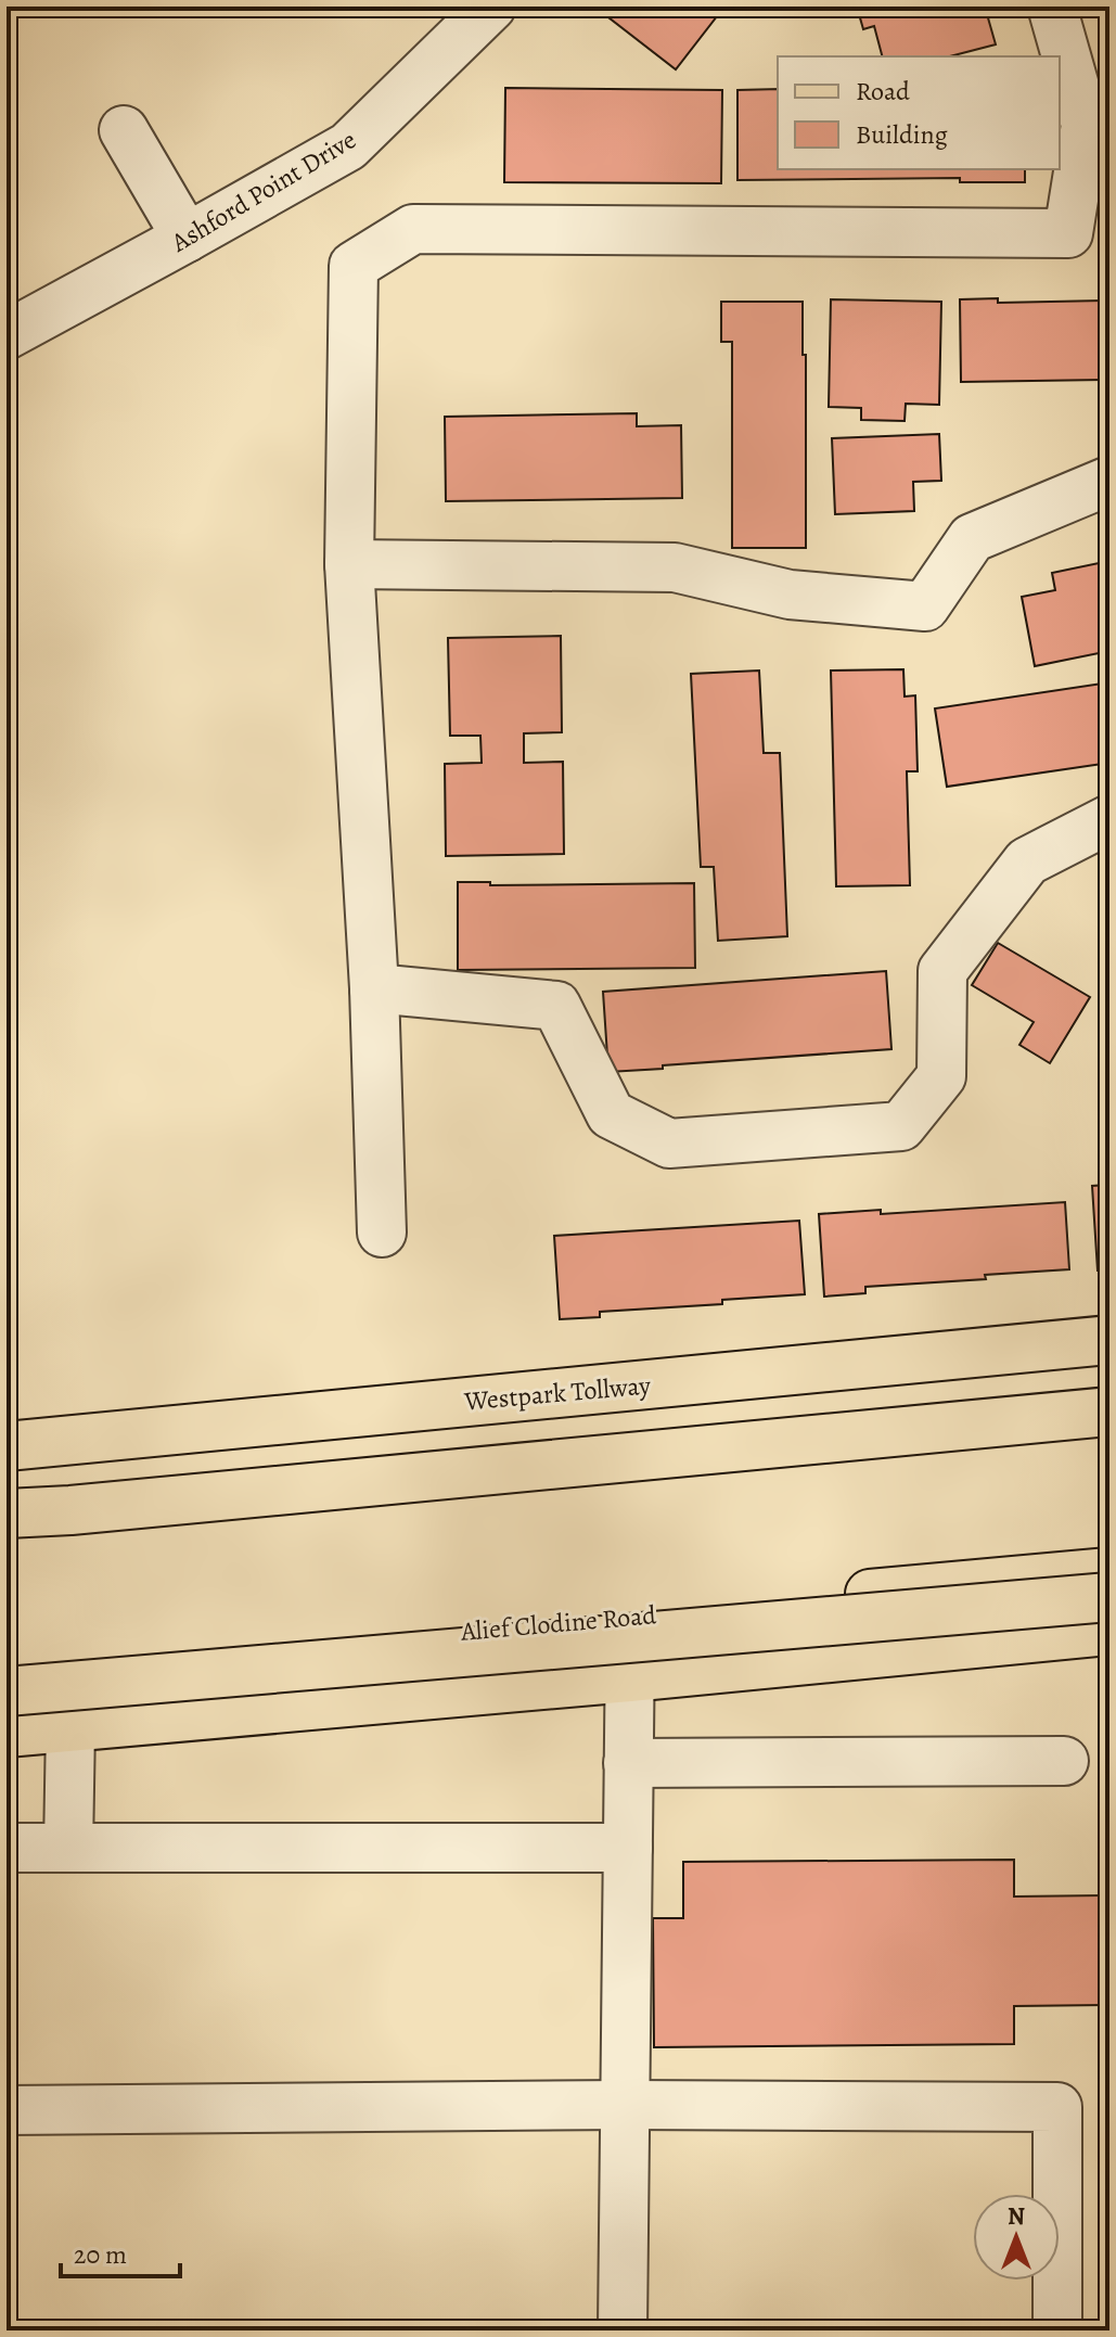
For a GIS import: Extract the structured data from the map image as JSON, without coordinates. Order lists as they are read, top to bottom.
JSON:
{
  "streets": {
    "main road": ["Westpark Tollway", "Alief Clodine Road"],
    "street": ["Ashford Point Drive"]
  },
  "legend": ["Road", "Building"],
  "scale_bar": "20 m",
  "north": "top"
}
